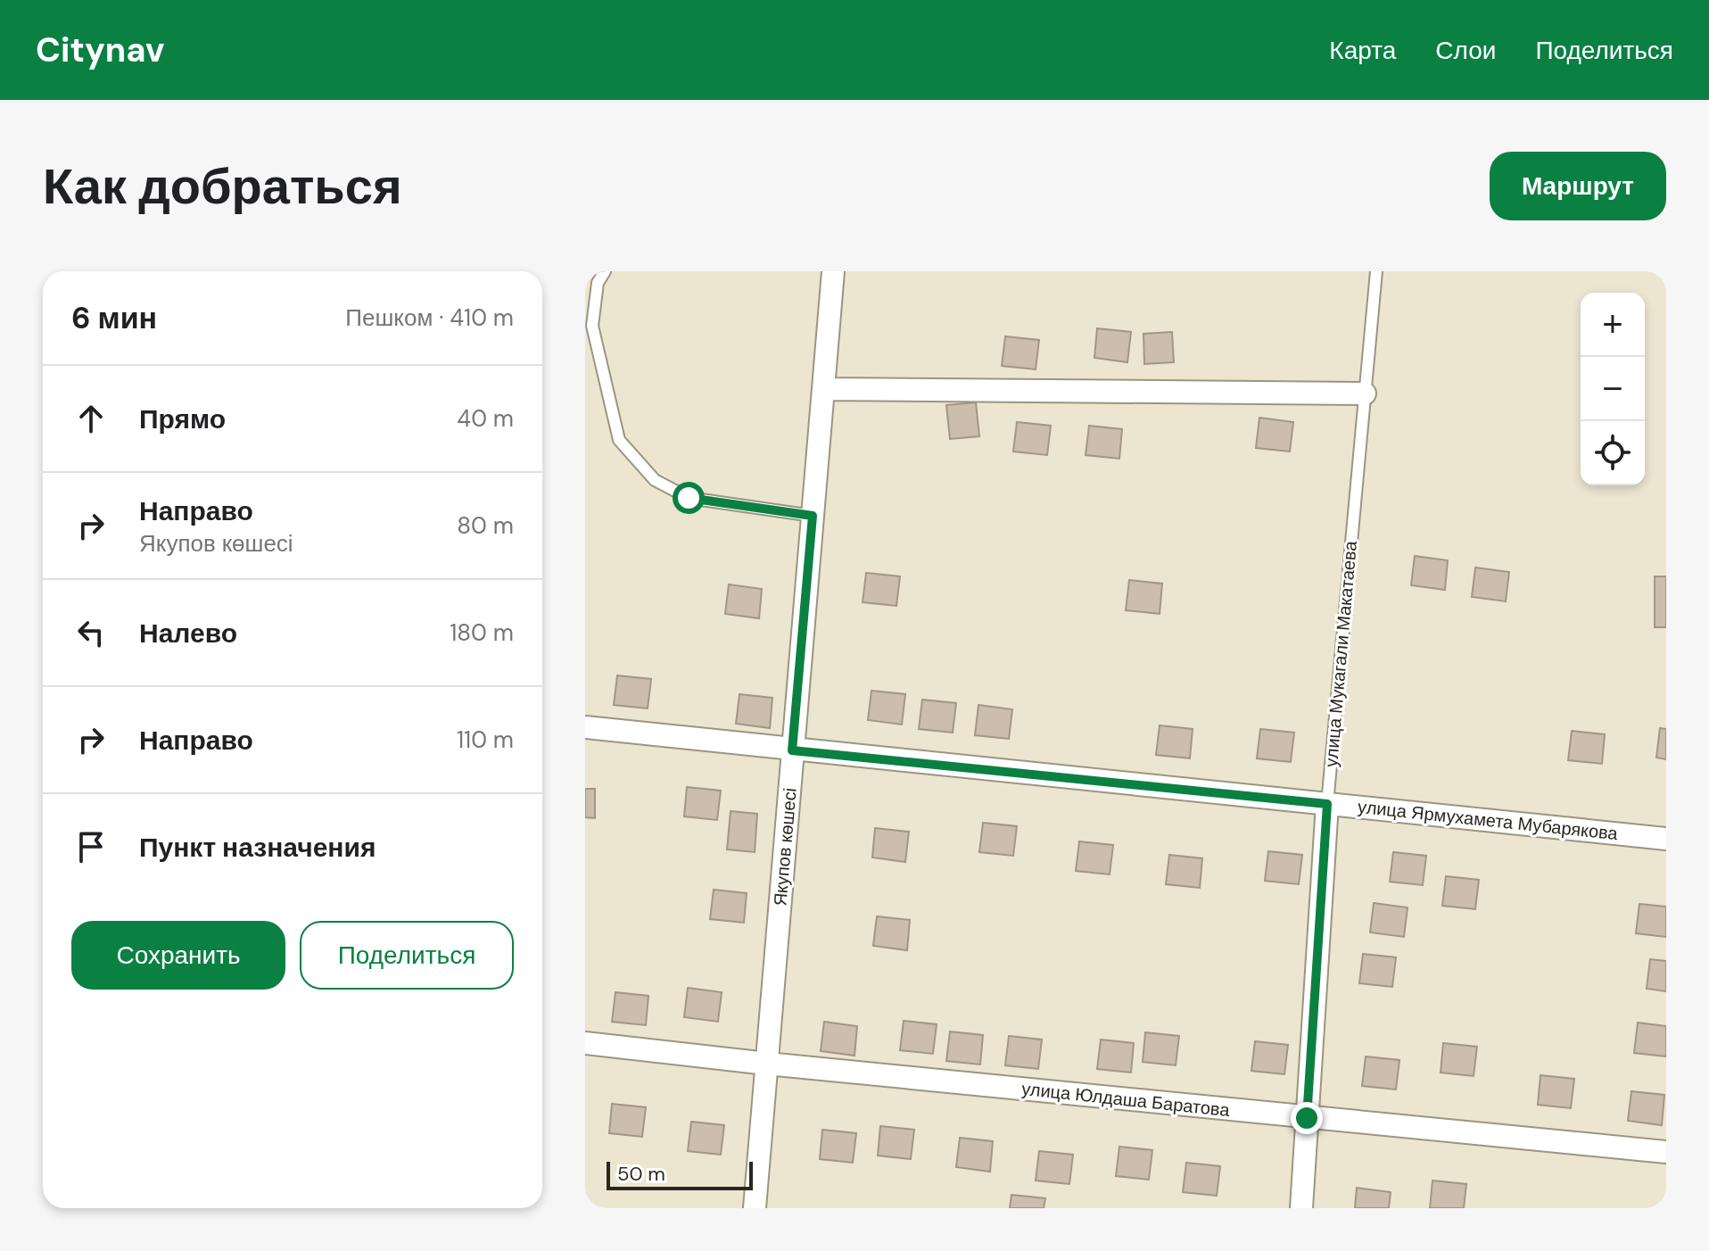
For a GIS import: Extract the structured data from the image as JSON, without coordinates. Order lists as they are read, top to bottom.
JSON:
{
  "streets": {
    "street": [
      "улица Мукагали Макатаева",
      "улица Ярмухамета Мубарякова",
      "Якупов көшесі",
      "улица Юлдаша Баратова"
    ]
  },
  "crossings": [
    ["улица Мукагали Макатаева", "улица Ярмухамета Мубарякова"],
    ["улица Мукагали Макатаева", "улица Юлдаша Баратова"],
    ["улица Ярмухамета Мубарякова", "Якупов көшесі"],
    ["Якупов көшесі", "улица Юлдаша Баратова"]
  ],
  "scale_bar": "50 m",
  "page": {
    "header": "Citynav",
    "nav": ["Карта", "Слои", "Поделиться"],
    "buttons": [
      "Маршрут",
      ["Сохранить", "Поделиться"]
    ],
    "title": "Как добраться",
    "heading": ["6 мин", "Пешком · 410 m"],
    "map_buttons": ["+", "−"],
    "list": [
      ["Прямо", "40 m"],
      ["Направо", "Якупов көшесі", "80 m"],
      ["Налево", "180 m"],
      ["Направо", "110 m"],
      "Пункт назначения"
    ],
    "scale": "50 m"
  }
}
